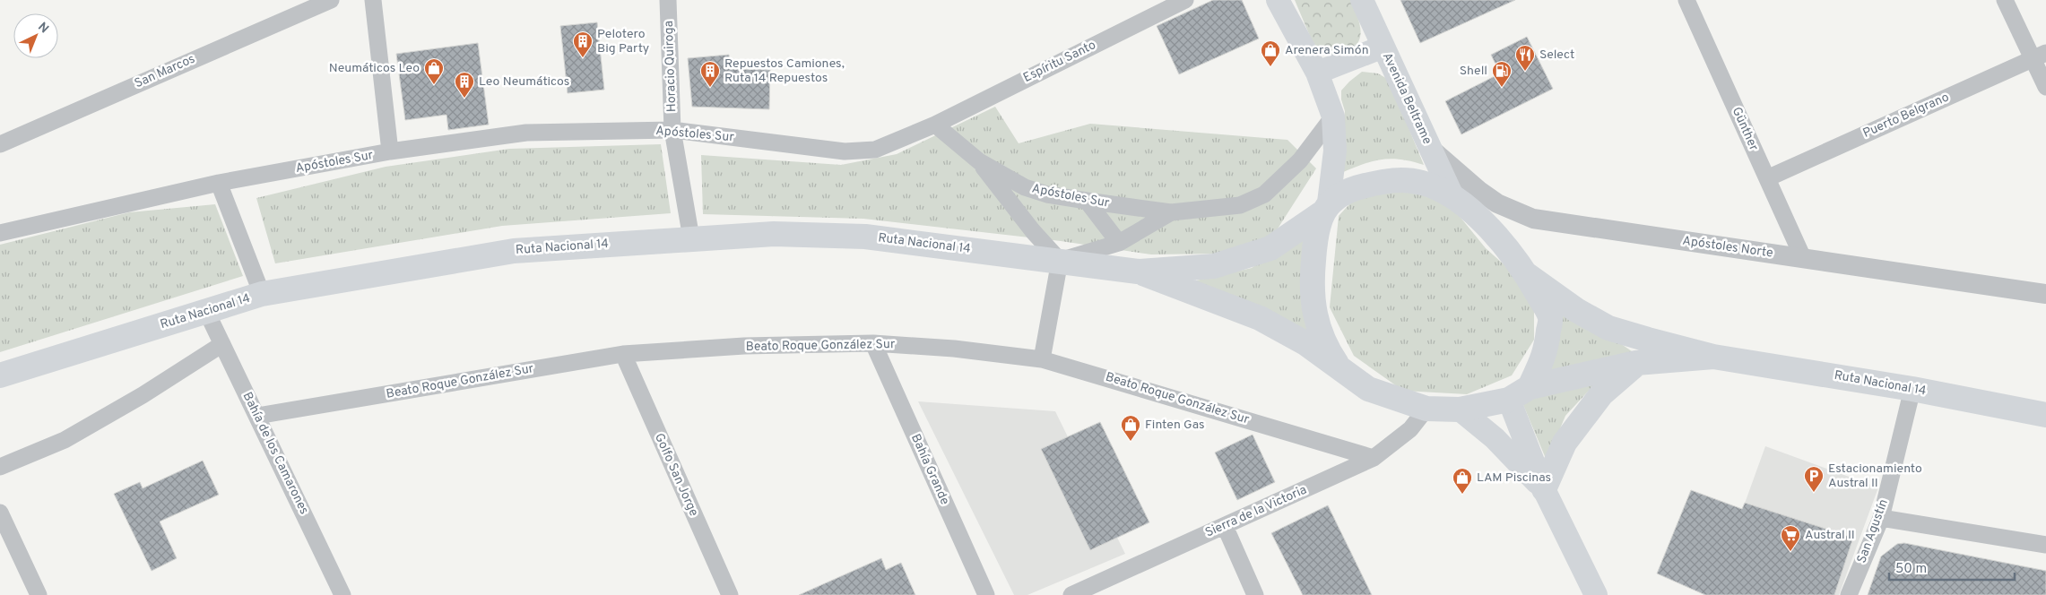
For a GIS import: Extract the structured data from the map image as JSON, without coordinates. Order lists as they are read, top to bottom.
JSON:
{
  "streets": {
    "highway": ["Ruta Nacional 14"],
    "main road": ["Avenida Beltrame"],
    "street": [
      "Espíritu Santo",
      "Horacio Quiroga",
      "San Marcos",
      "Puerto Belgrano",
      "Günther",
      "Apóstoles Sur",
      "Apóstoles Norte",
      "Beato Roque González Sur",
      "Bahía de los Camarones",
      "Bahía Grande",
      "Golfo San Jorge",
      "Sierra de la Victoria",
      "San Agustín"
    ]
  },
  "crossings": [
    ["Espíritu Santo", "Apóstoles Sur"],
    ["Horacio Quiroga", "Apóstoles Sur"],
    ["Horacio Quiroga", "Ruta Nacional 14"],
    ["Avenida Beltrame", "Ruta Nacional 14"],
    ["Avenida Beltrame", "Apóstoles Norte"],
    ["Puerto Belgrano", "Günther"],
    ["Günther", "Apóstoles Norte"],
    ["Ruta Nacional 14", "Bahía de los Camarones"],
    ["Ruta Nacional 14", "Sierra de la Victoria"],
    ["Ruta Nacional 14", "San Agustín"],
    ["Beato Roque González Sur", "Bahía de los Camarones"],
    ["Beato Roque González Sur", "Bahía Grande"],
    ["Beato Roque González Sur", "Golfo San Jorge"],
    ["Beato Roque González Sur", "Sierra de la Victoria"]
  ],
  "places": {
    "building": ["Pelotero Big Party", "Repuestos Camiones, Ruta 14 Repuestos", "Leo Neumáticos"],
    "shop": [
      "Arenera Simón",
      "Neumáticos Leo",
      "Finten Gas",
      "LAM Piscinas"
    ],
    "restaurant": ["Select"],
    "fuel station": ["Shell"],
    "parking": ["Estacionamiento Austral II"],
    "supermarket": ["Austral II"]
  },
  "scale_bar": "50 m",
  "north": "top right"
}
